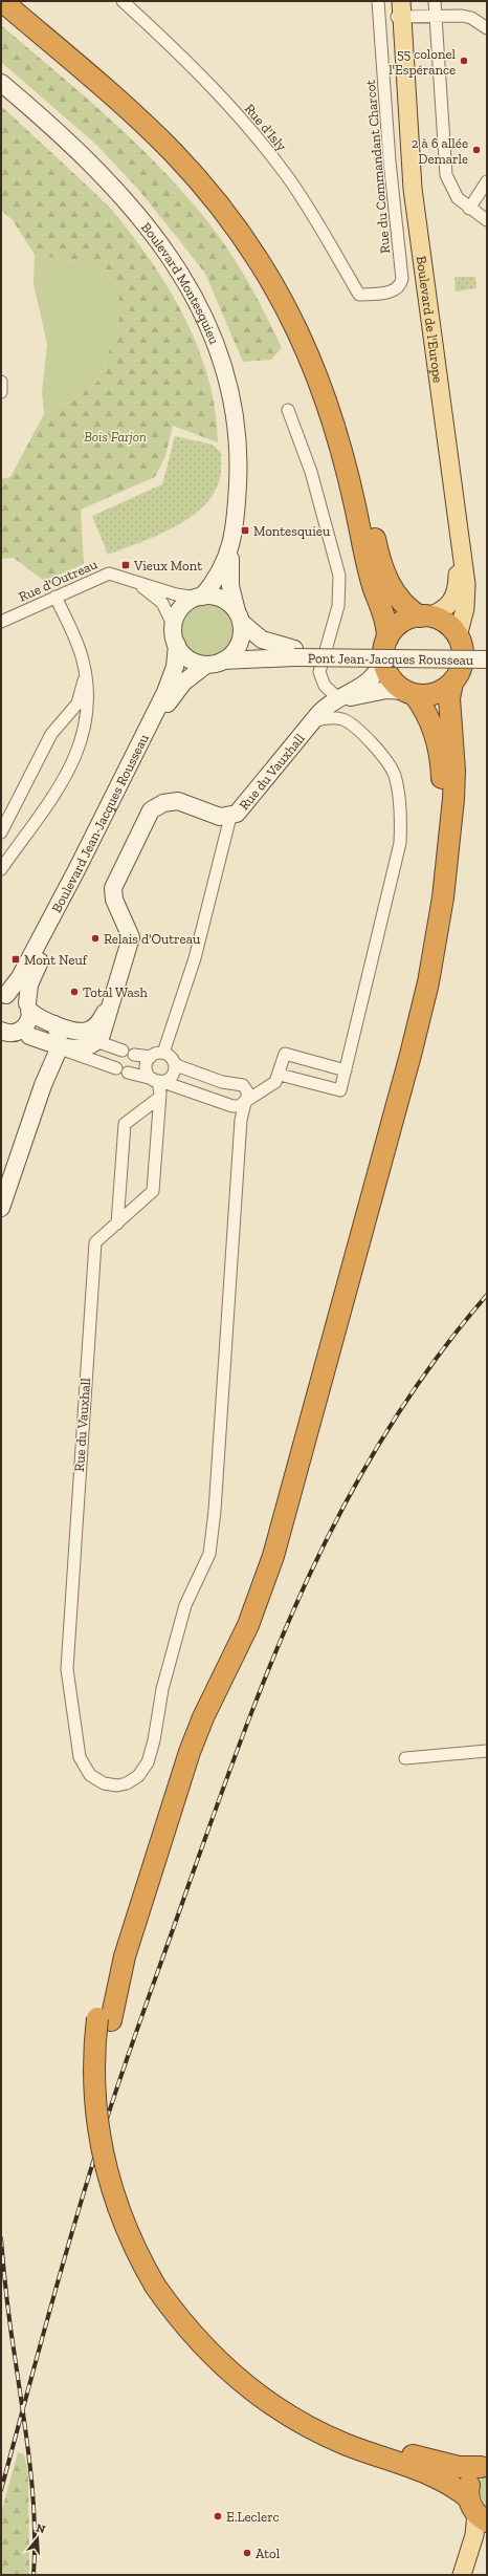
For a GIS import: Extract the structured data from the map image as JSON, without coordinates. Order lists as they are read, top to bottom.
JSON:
{
  "streets": {
    "main road": [
      "Boulevard Montesquieu",
      "Boulevard de l'Europe",
      "Pont Jean-Jacques Rousseau",
      "Rue du Vauxhall",
      "Boulevard Jean-Jacques Rousseau"
    ],
    "street": ["Rue d'Isly", "Rue du Commandant Charcot", "Rue d'Outreau"]
  },
  "crossings": [
    ["Rue d'Isly", "Rue du Commandant Charcot"],
    ["Boulevard Montesquieu", "Rue d'Outreau"],
    ["Boulevard Montesquieu", "Boulevard Jean-Jacques Rousseau"],
    ["Boulevard de l'Europe", "Rue du Vauxhall"],
    ["Rue d'Outreau", "Boulevard Jean-Jacques Rousseau"],
    ["Rue du Vauxhall", "Boulevard Jean-Jacques Rousseau"]
  ],
  "parks": ["Bois Farjon"],
  "places": {
    "other": [
      "55 colonel l'Espérance",
      "2 à 6 allée Demarle",
      "Relais d'Outreau",
      "Total Wash",
      "E.Leclerc",
      "Atol"
    ],
    "transit": ["Montesquieu", "Vieux Mont", "Mont Neuf"]
  },
  "north": "top"
}
